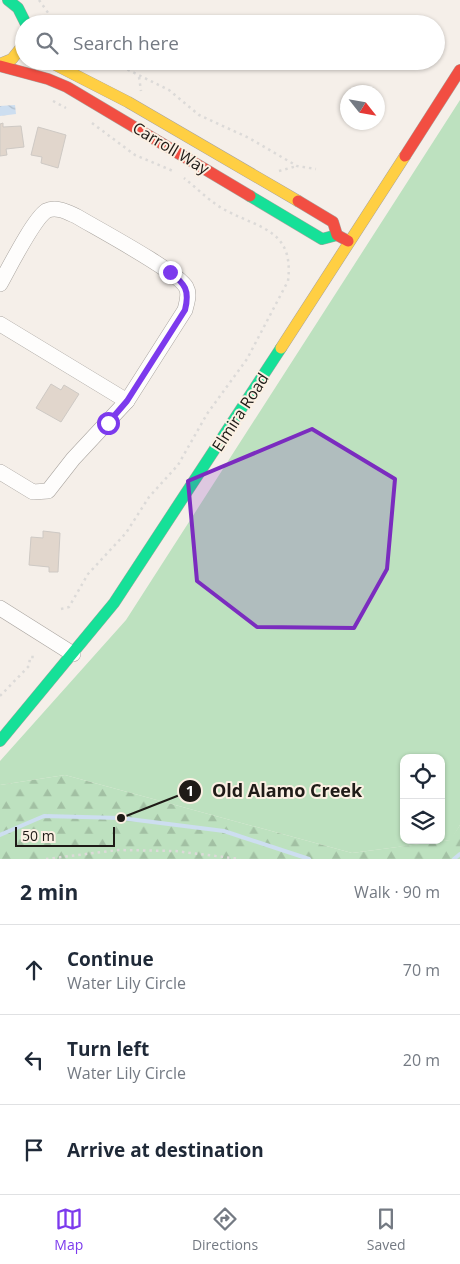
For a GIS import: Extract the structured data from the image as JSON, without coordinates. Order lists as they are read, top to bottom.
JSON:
{
  "streets": {
    "main road": ["Carroll Way", "Elmira Road"]
  },
  "crossings": [
    ["Carroll Way", "Elmira Road"]
  ],
  "places": ["Old Alamo Creek"],
  "scale_bar": "50 m",
  "north": "bottom right",
  "page": {
    "search": "Search here",
    "scale": "50 m",
    "heading": ["2 min", "Walk · 90 m"],
    "list": [
      ["Continue", "Water Lily Circle", "70 m"],
      ["Turn left", "Water Lily Circle", "20 m"],
      "Arrive at destination"
    ],
    "nav": ["Map", "Directions", "Saved"]
  }
}
